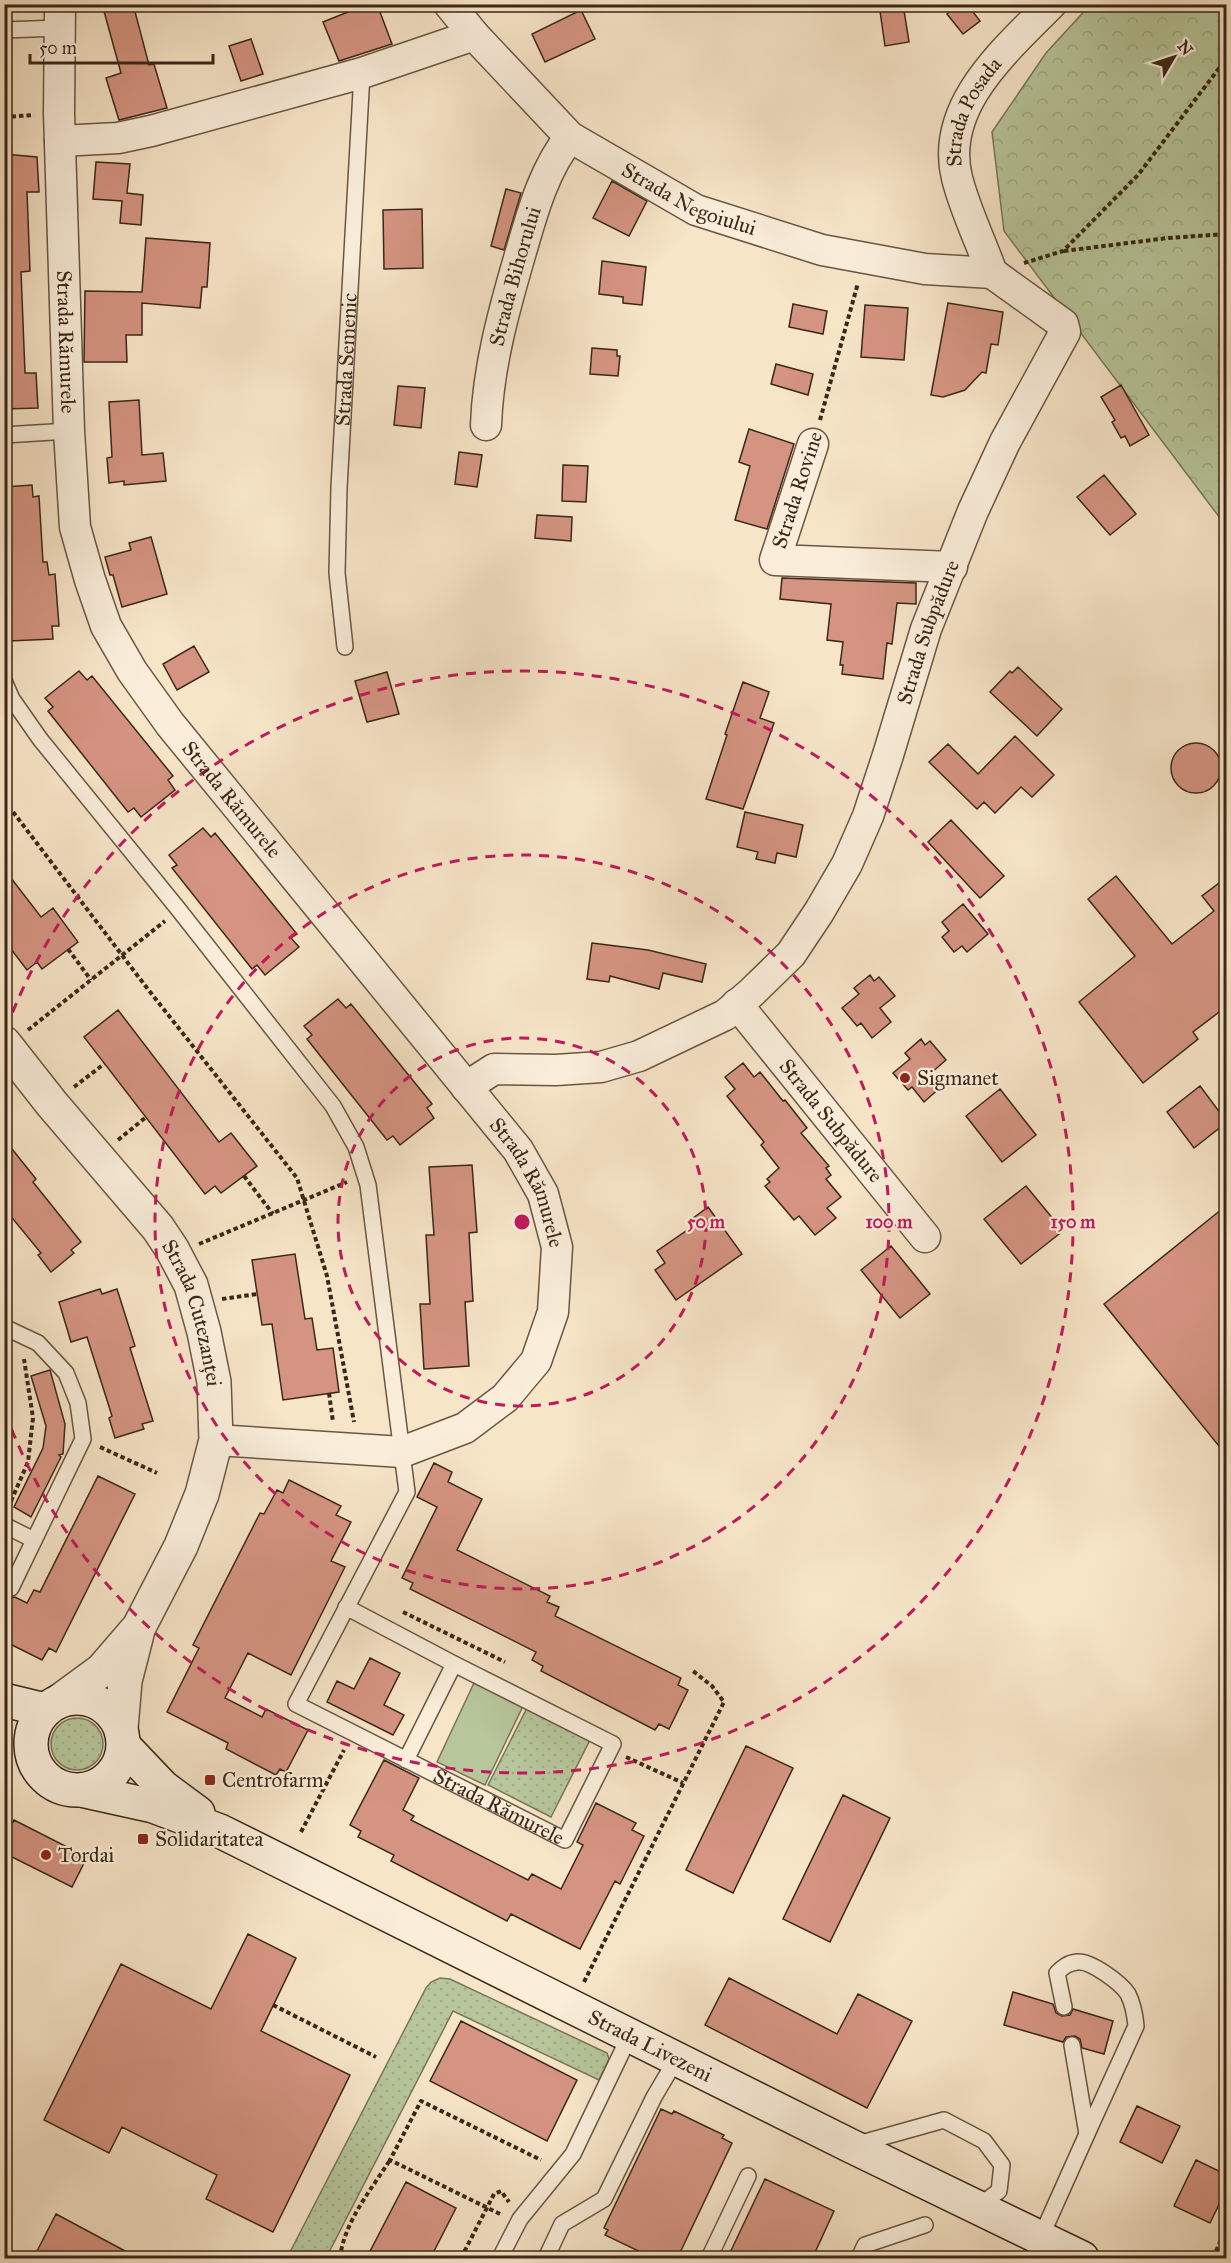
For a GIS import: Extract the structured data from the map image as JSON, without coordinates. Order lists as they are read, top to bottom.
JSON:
{
  "streets": {
    "main road": ["Strada Cutezanței", "Strada Livezeni"],
    "street": [
      "Strada Posada",
      "Strada Negoiului",
      "Strada Bihorului",
      "Strada Rămurele",
      "Strada Rovine",
      "Strada Subpădure"
    ],
    "lane": ["Strada Semenic"]
  },
  "crossings": [
    ["Strada Posada", "Strada Negoiului"],
    ["Strada Posada", "Strada Subpădure"],
    ["Strada Negoiului", "Strada Bihorului"],
    ["Strada Negoiului", "Strada Subpădure"],
    ["Strada Rămurele", "Strada Subpădure"],
    ["Strada Rămurele", "Strada Cutezanței"],
    ["Strada Rovine", "Strada Subpădure"],
    ["Strada Cutezanței", "Strada Livezeni"]
  ],
  "places": {
    "other": ["Sigmanet", "Tordai"],
    "transit": ["Centrofarm", "Solidaritatea"]
  },
  "scale_bar": "50 m",
  "north": "top right",
  "rings": ["50 m", "100 m", "150 m"]
}
